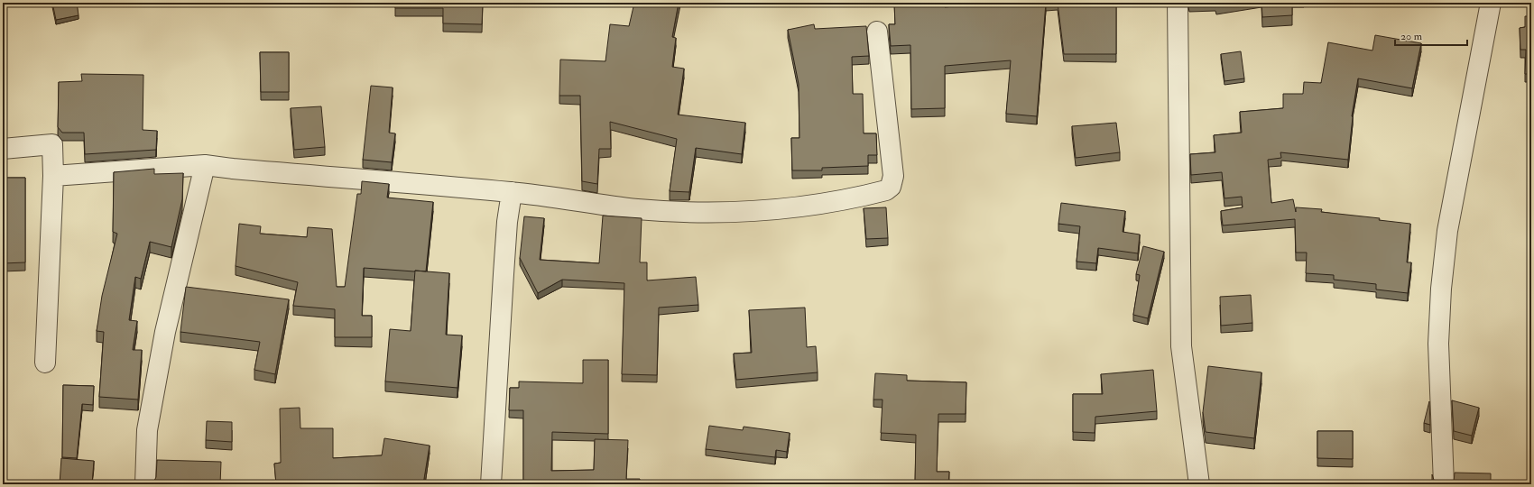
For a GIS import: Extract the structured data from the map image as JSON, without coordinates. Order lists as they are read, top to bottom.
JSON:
{
  "scale_bar": "20 m"
}
